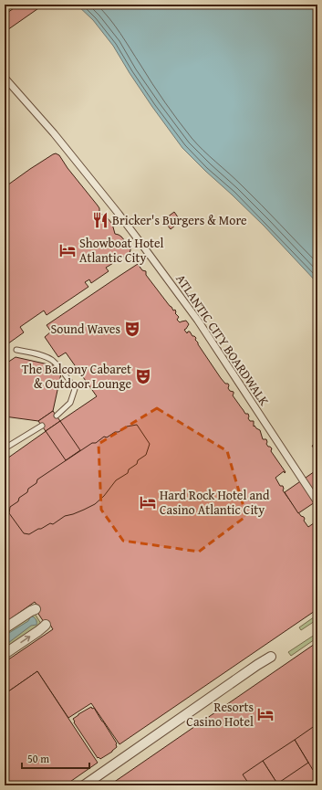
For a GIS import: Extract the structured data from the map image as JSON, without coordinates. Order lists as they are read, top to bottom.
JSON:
{
  "streets": {
    "street": ["ATLANTIC CITY BOARDWALK"]
  },
  "places": {
    "restaurant": ["Bricker's Burgers & More"],
    "hotel": ["Showboat Hotel Atlantic City", "Hard Rock Hotel and Casino Atlantic City", "Resorts Casino Hotel"],
    "theatre": ["Sound Waves", "The Balcony Cabaret & Outdoor Lounge"]
  },
  "scale_bar": "50 m"
}
